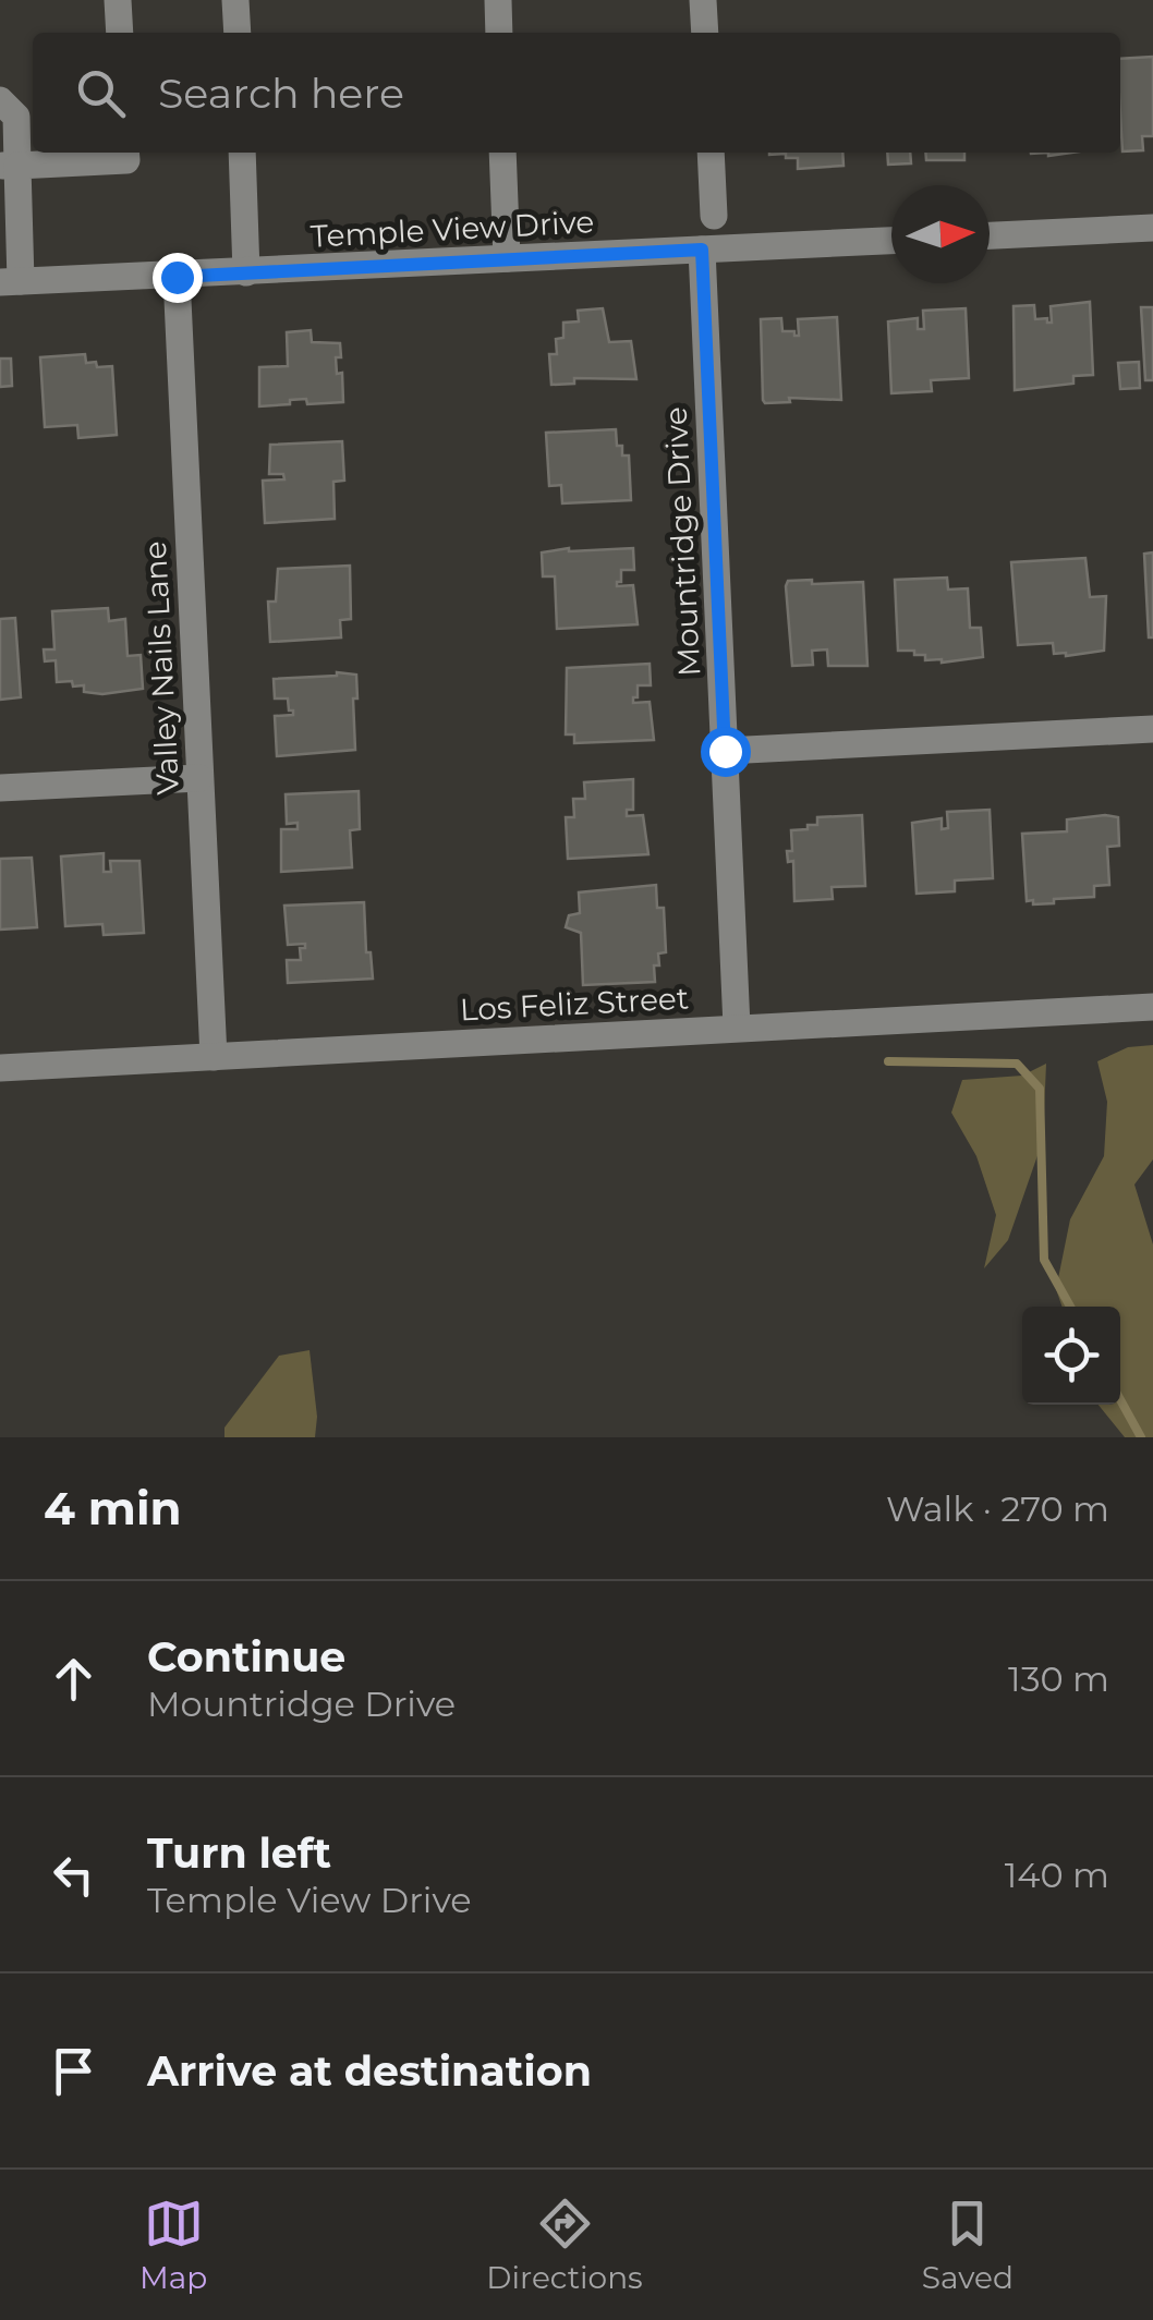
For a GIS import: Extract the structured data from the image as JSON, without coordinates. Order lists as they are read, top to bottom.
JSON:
{
  "streets": {
    "street": [
      "Temple View Drive",
      "Mountridge Drive",
      "Valley Nails Lane",
      "Los Feliz Street"
    ]
  },
  "crossings": [
    ["Temple View Drive", "Mountridge Drive"],
    ["Temple View Drive", "Valley Nails Lane"],
    ["Mountridge Drive", "Los Feliz Street"],
    ["Valley Nails Lane", "Los Feliz Street"]
  ],
  "north": "right",
  "page": {
    "search": "Search here",
    "heading": ["4 min", "Walk · 270 m"],
    "list": [
      ["Continue", "Mountridge Drive", "130 m"],
      ["Turn left", "Temple View Drive", "140 m"],
      "Arrive at destination"
    ],
    "nav": ["Map", "Directions", "Saved"]
  }
}
